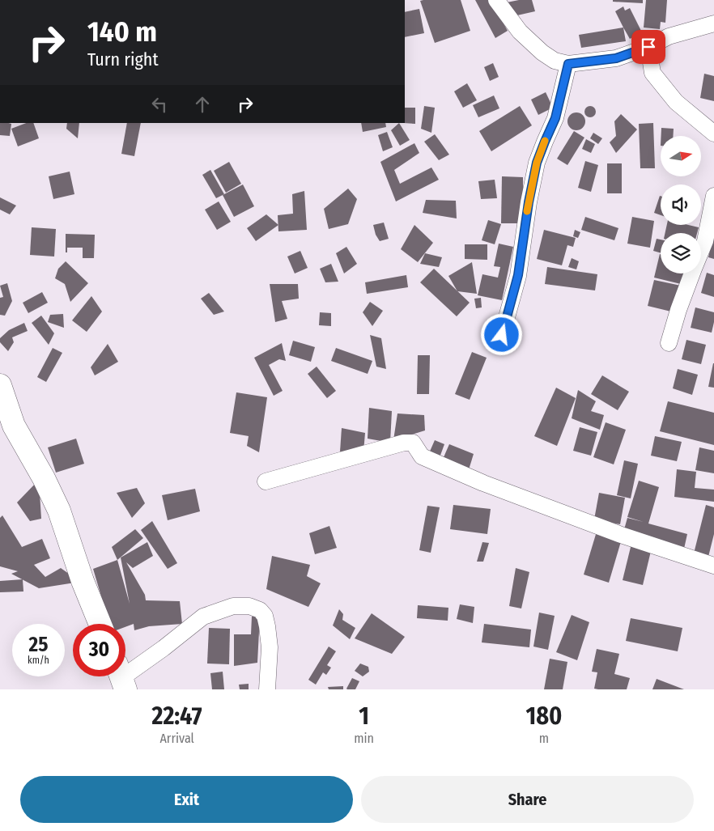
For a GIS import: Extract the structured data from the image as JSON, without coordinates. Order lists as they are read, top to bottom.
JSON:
{
  "north": "right",
  "page": {
    "turn": ["140 m", "Turn right"],
    "speed": "25 km/h",
    "limit": "30",
    "eta": [
      "22:47",
      "Arrival",
      "1",
      "min",
      "180",
      "m"
    ],
    "buttons": ["Exit", "Share"]
  }
}
